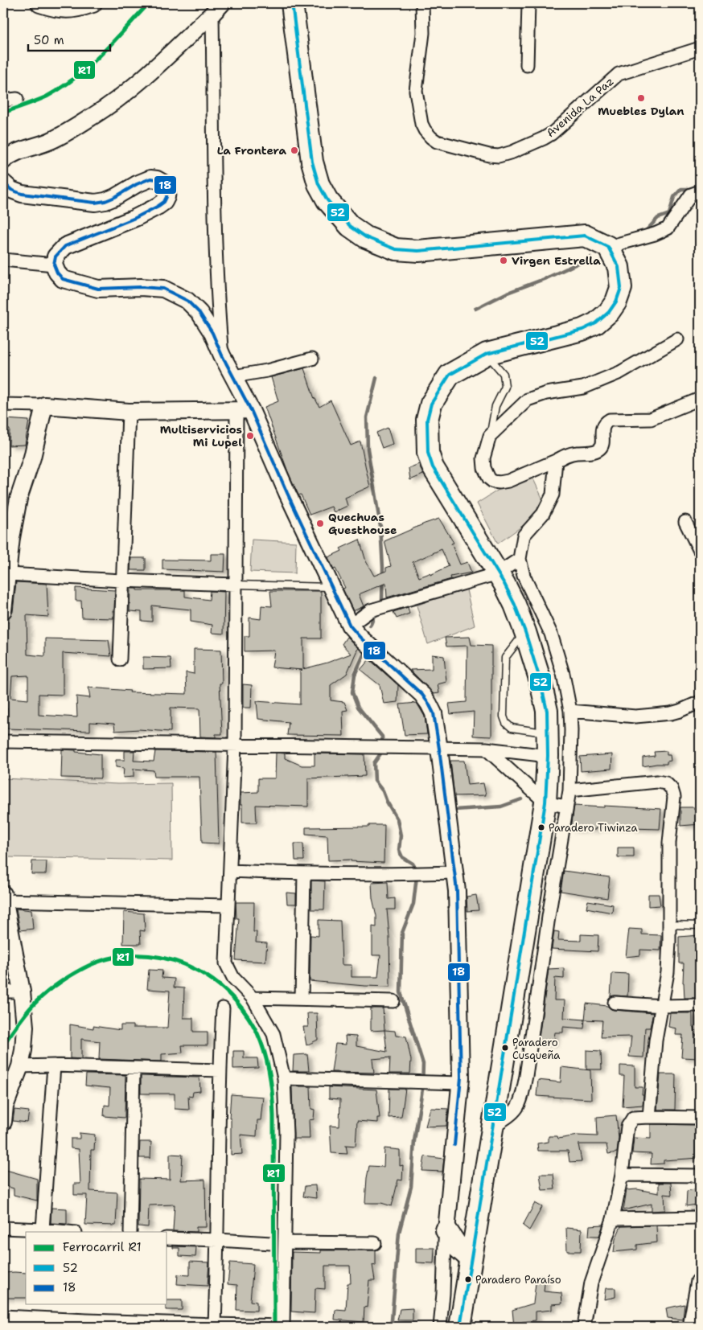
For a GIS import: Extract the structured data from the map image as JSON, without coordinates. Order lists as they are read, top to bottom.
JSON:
{
  "streets": {
    "street": ["Avenida La Paz"]
  },
  "places": [
    "Muebles Dylan",
    "La Frontera",
    "Virgen Estrella",
    "Multiservicios Mi Lupel",
    "Quechuas Guesthouse",
    "Paradero Tiwinza",
    "Paradero Cusqueña",
    "Paradero Paraíso"
  ],
  "lines": ["rail line R1", "transit line 52", "transit line 18"],
  "legend": ["Ferrocarril R1", "52", "18"],
  "scale_bar": "50 m"
}
